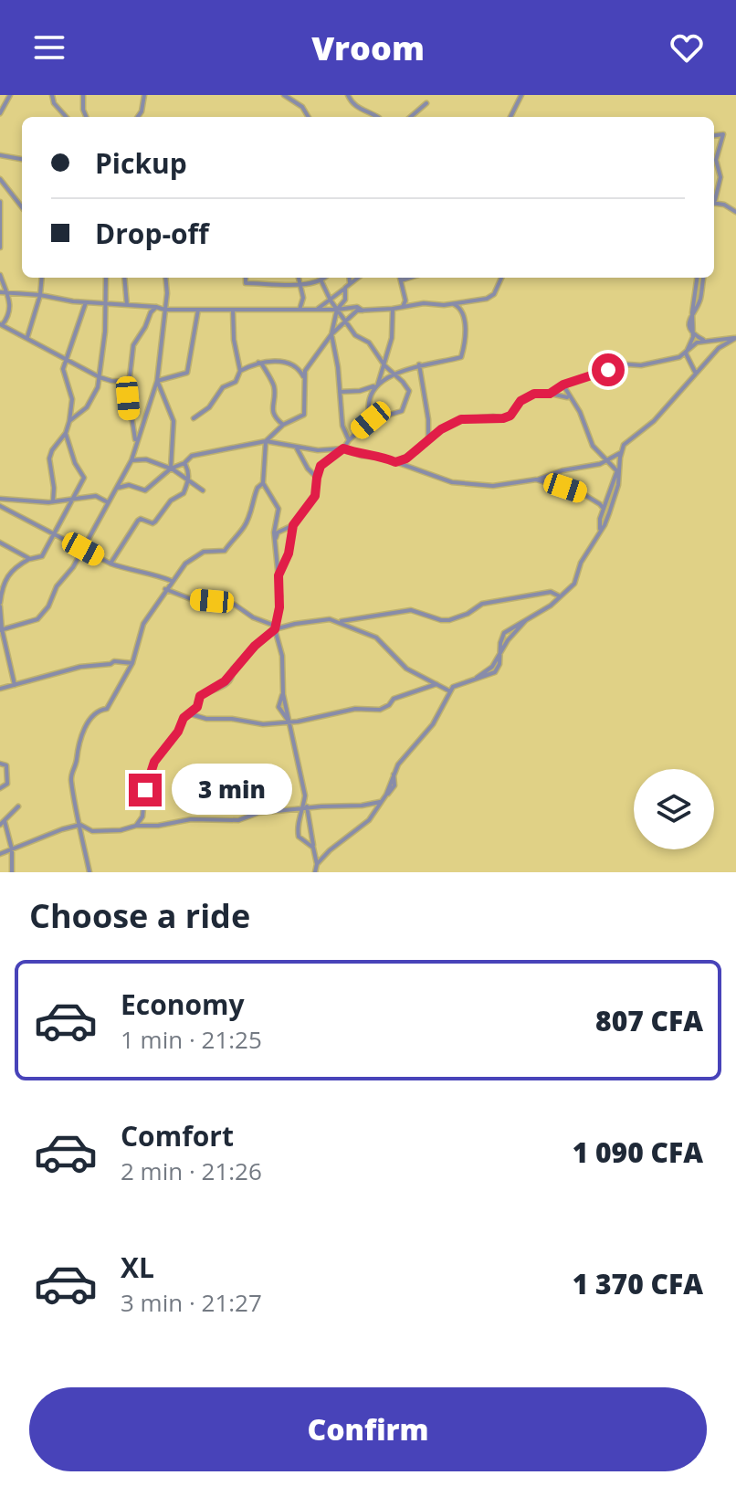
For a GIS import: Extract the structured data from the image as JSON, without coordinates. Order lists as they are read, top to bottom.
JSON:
{
  "page": {
    "header": "Vroom",
    "banner": ["Pickup", "Drop-off"],
    "bubble": "3 min",
    "heading": "Choose a ride",
    "list": [
      {
        "name": "Economy",
        "note": "1 min · 21:25",
        "value": "807 CFA"
      },
      {
        "name": "Comfort",
        "note": "2 min · 21:26",
        "value": "1 090 CFA"
      },
      {
        "name": "XL",
        "note": "3 min · 21:27",
        "value": "1 370 CFA"
      }
    ],
    "buttons": "Confirm"
  }
}
